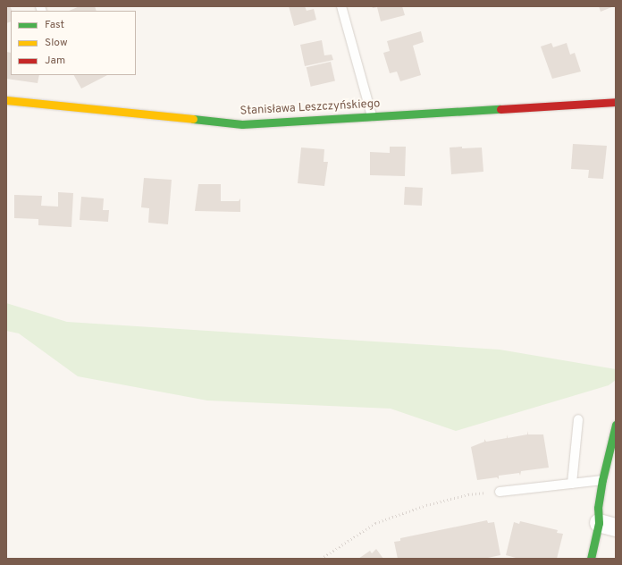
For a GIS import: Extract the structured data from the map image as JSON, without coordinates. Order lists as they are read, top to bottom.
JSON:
{
  "streets": {
    "street": ["Stanisława Leszczyńskiego"]
  },
  "legend": ["Fast", "Slow", "Jam"]
}
